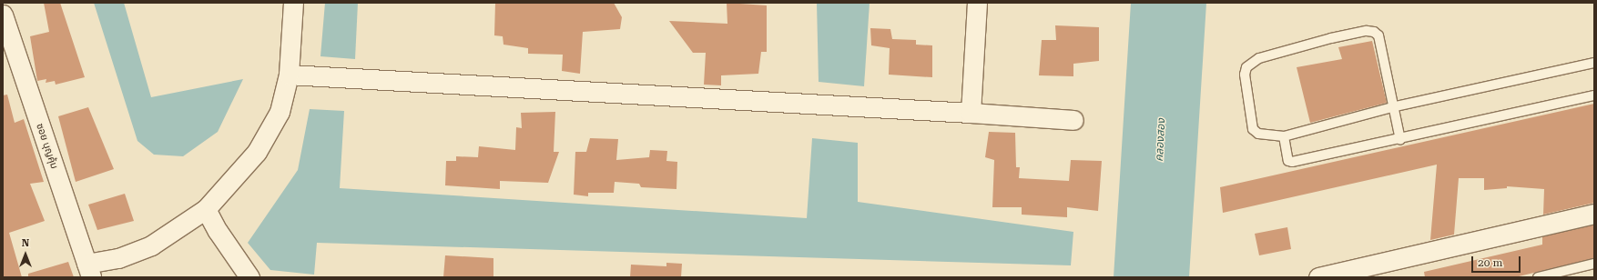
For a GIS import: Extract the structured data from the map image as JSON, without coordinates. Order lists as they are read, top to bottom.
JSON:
{
  "streets": {
    "street": ["ซอย บุญคุ้ม"]
  },
  "water": ["คลองสอง"],
  "scale_bar": "20 m",
  "north": "top"
}
